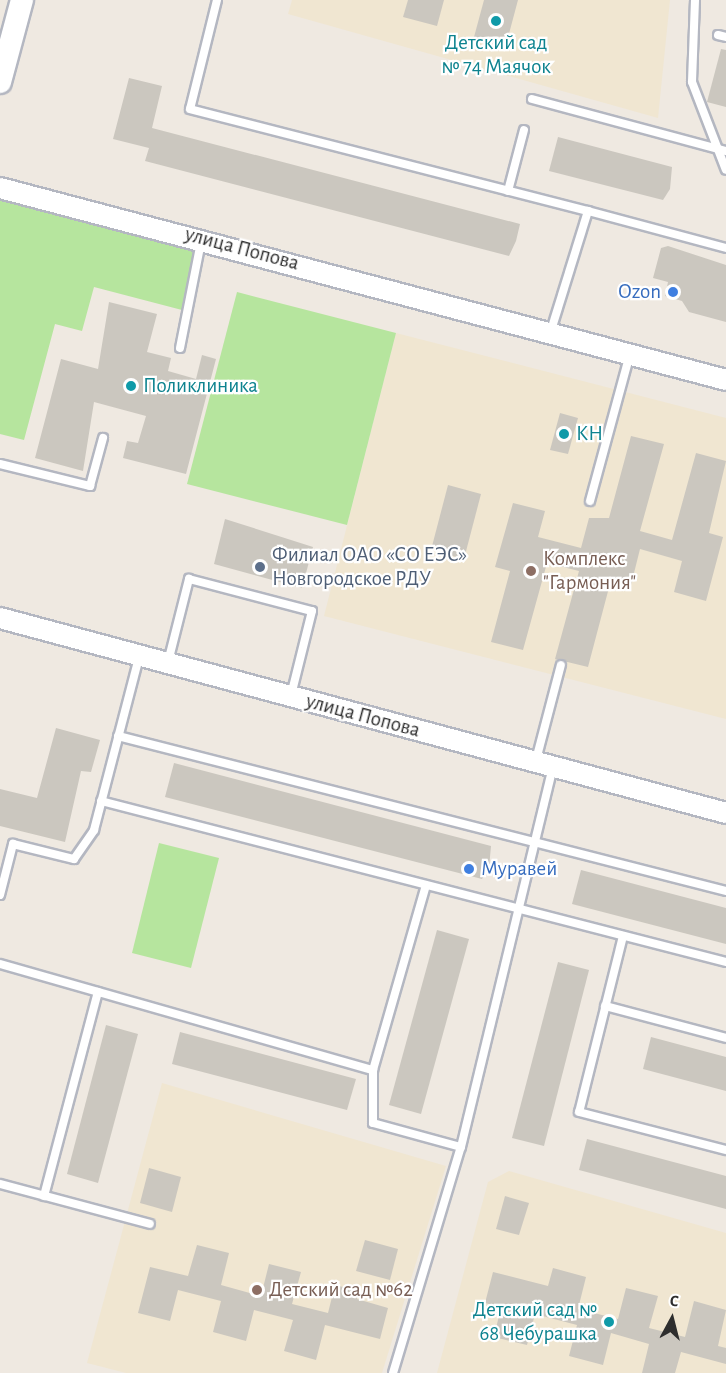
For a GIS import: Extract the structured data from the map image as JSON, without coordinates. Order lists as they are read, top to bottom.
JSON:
{
  "streets": {
    "street": ["улица Попова"]
  },
  "places": [
    "Детский сад № 74 Маячок",
    "Ozon",
    "Поликлиника",
    "КН",
    "Филиал ОАО «СО ЕЭС» Новгородское РДУ",
    "Комплекс \"Гармония\"",
    "Муравей",
    "Детский сад №62",
    "Детский сад № 68 Чебурашка"
  ],
  "north": "top"
}
